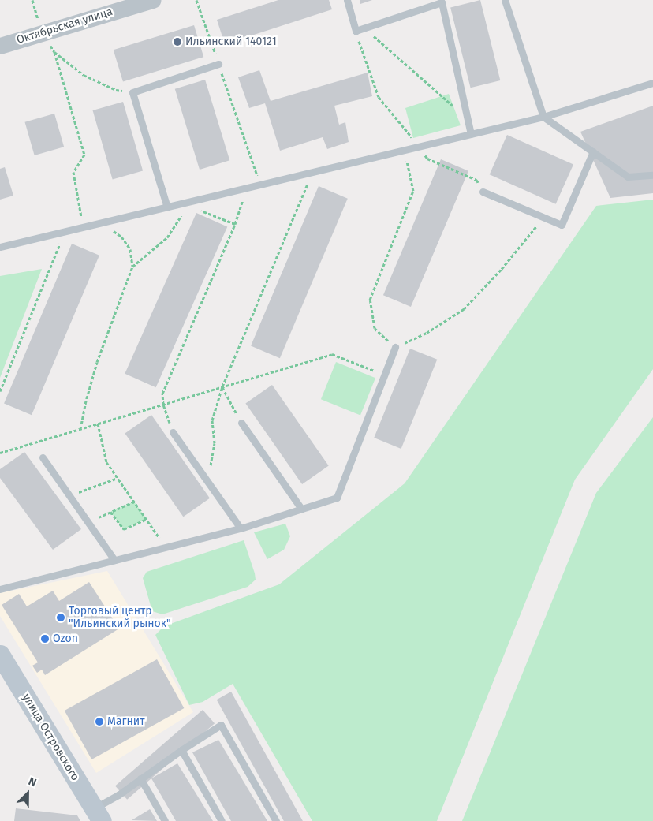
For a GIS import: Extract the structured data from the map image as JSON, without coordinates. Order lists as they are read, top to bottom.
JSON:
{
  "streets": {
    "main road": ["улица Островского"],
    "street": ["Октябрьская улица"]
  },
  "places": [
    "Ильинский 140121",
    "Торговый центр \"Ильинский рынок\"",
    "Ozon",
    "Магнит"
  ],
  "north": "top right"
}
